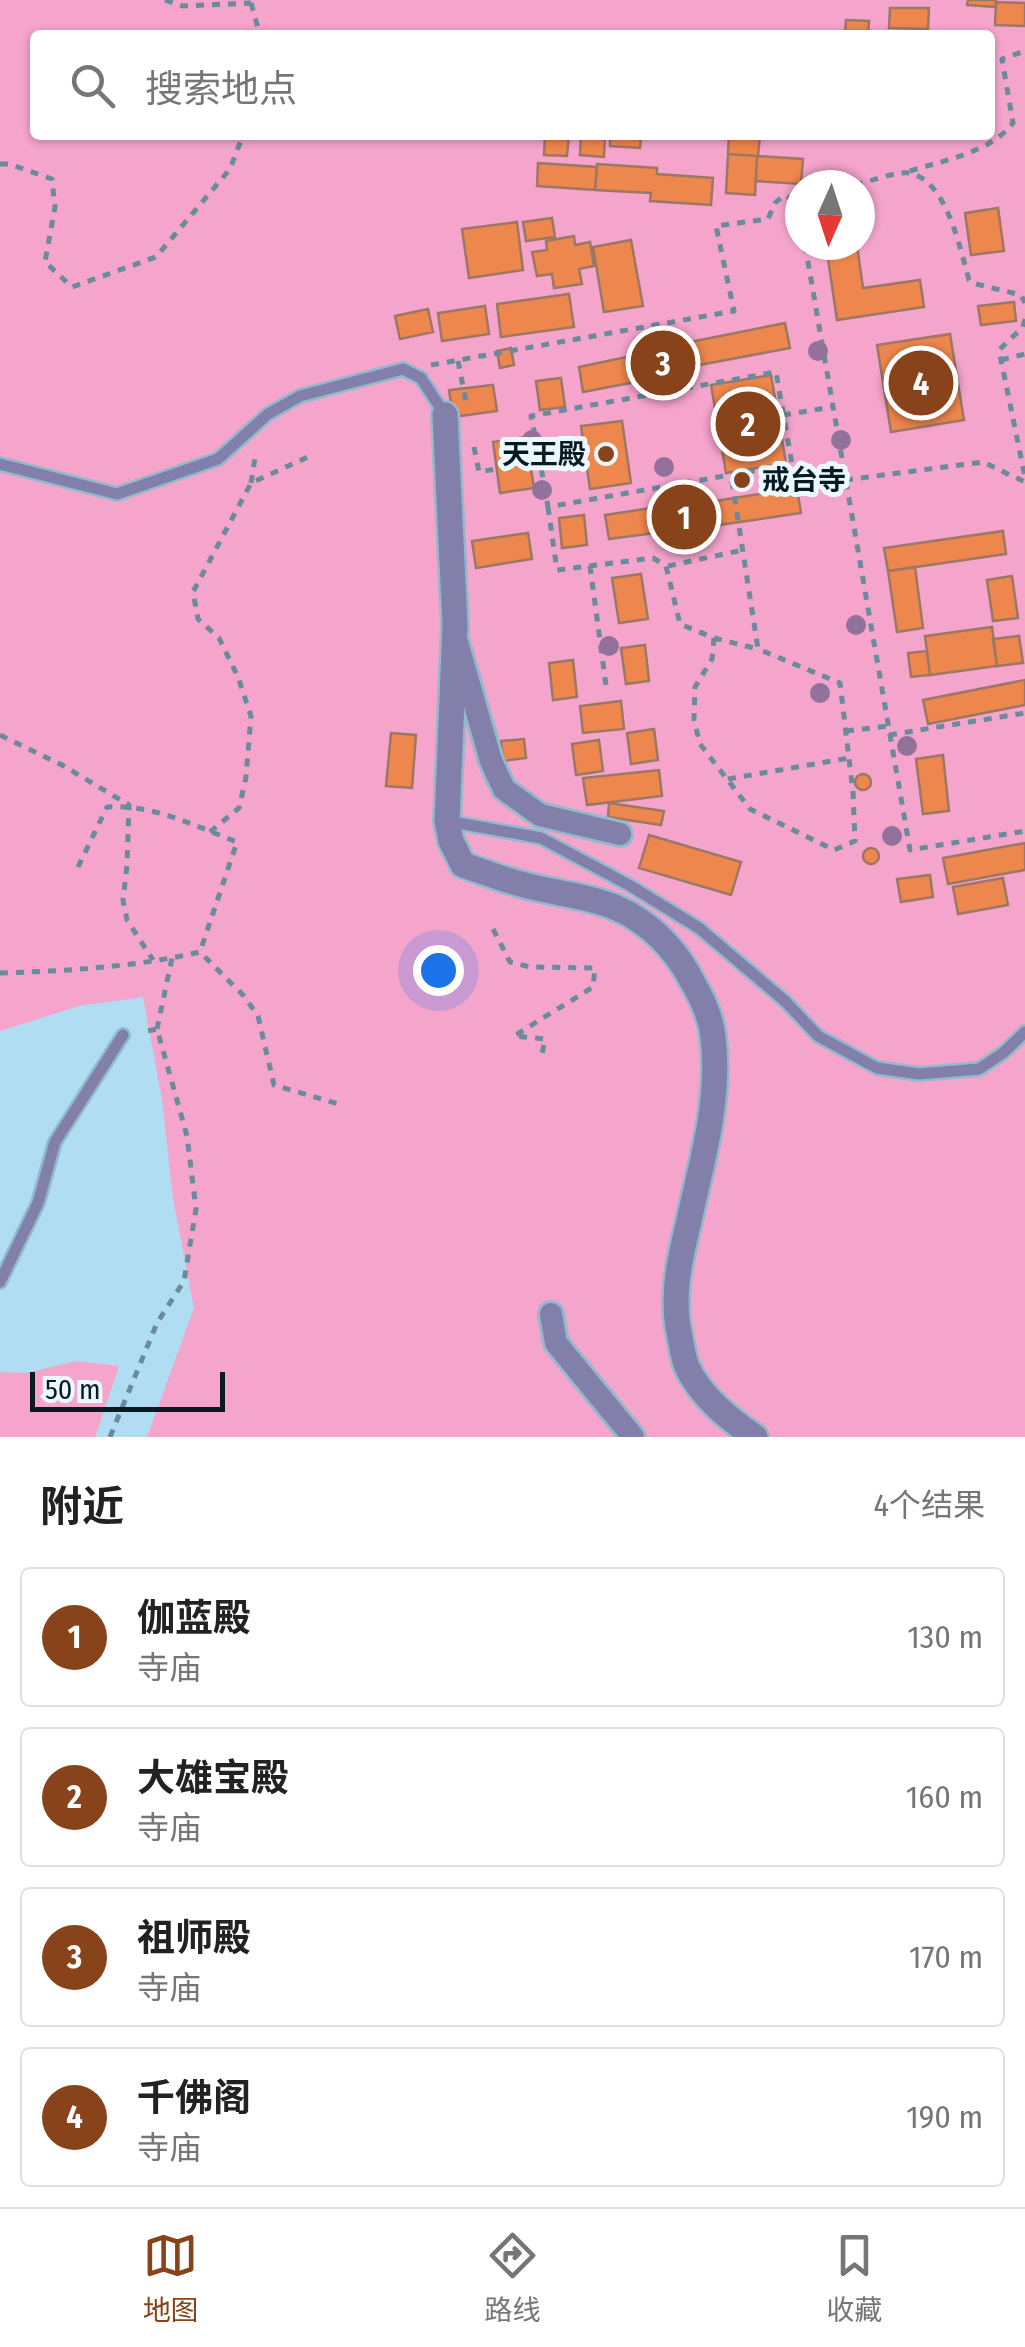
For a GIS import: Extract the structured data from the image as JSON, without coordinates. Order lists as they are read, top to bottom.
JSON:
{
  "places": ["天王殿", "戒台寺"],
  "scale_bar": "50 m",
  "north": "bottom",
  "page": {
    "search": "搜索地点",
    "pins": [
      "3",
      "4",
      "2",
      "1"
    ],
    "scale": "50 m",
    "heading": ["附近", "4个结果"],
    "list": [
      {
        "mark": "1",
        "name": "伽蓝殿",
        "note": "寺庙",
        "value": "130 m"
      },
      {
        "mark": "2",
        "name": "大雄宝殿",
        "note": "寺庙",
        "value": "160 m"
      },
      {
        "mark": "3",
        "name": "祖师殿",
        "note": "寺庙",
        "value": "170 m"
      },
      {
        "mark": "4",
        "name": "千佛阁",
        "note": "寺庙",
        "value": "190 m"
      }
    ],
    "nav": ["地图", "路线", "收藏"]
  }
}
